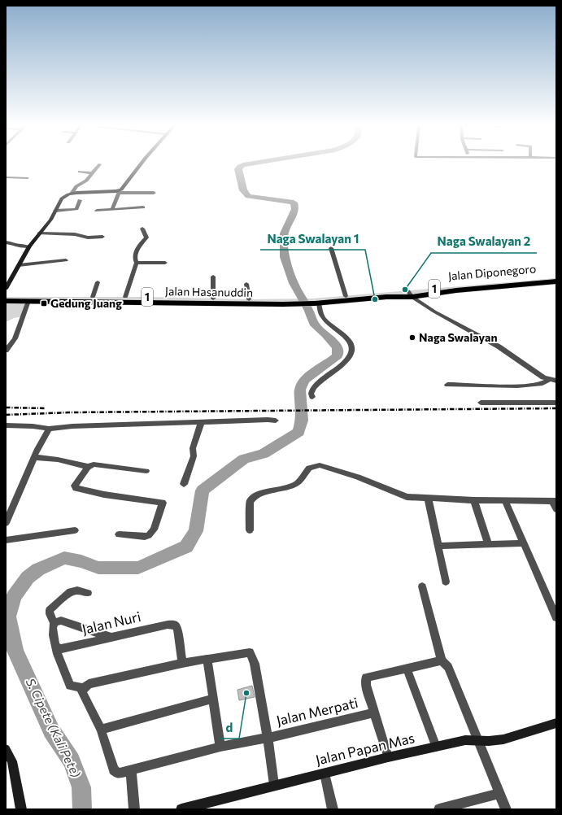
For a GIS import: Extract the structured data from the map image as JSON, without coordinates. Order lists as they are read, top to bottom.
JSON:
{
  "streets": {
    "highway": ["Jalan Diponegoro", "1", "Jalan Hasanuddin"],
    "main road": ["Jalan Papan Mas"],
    "street": ["Jalan Nuri", "Jalan Merpati"]
  },
  "crossings": [
    ["Jalan Diponegoro", "Jalan Hasanuddin"]
  ],
  "water": ["S. Cipete (Kali Pete)"],
  "places": {
    "other": [
      "Naga Swalayan 2",
      "Naga Swalayan 1",
      "Naga Swalayan",
      "d"
    ],
    "transit": ["Gedung Juang"]
  }
}
